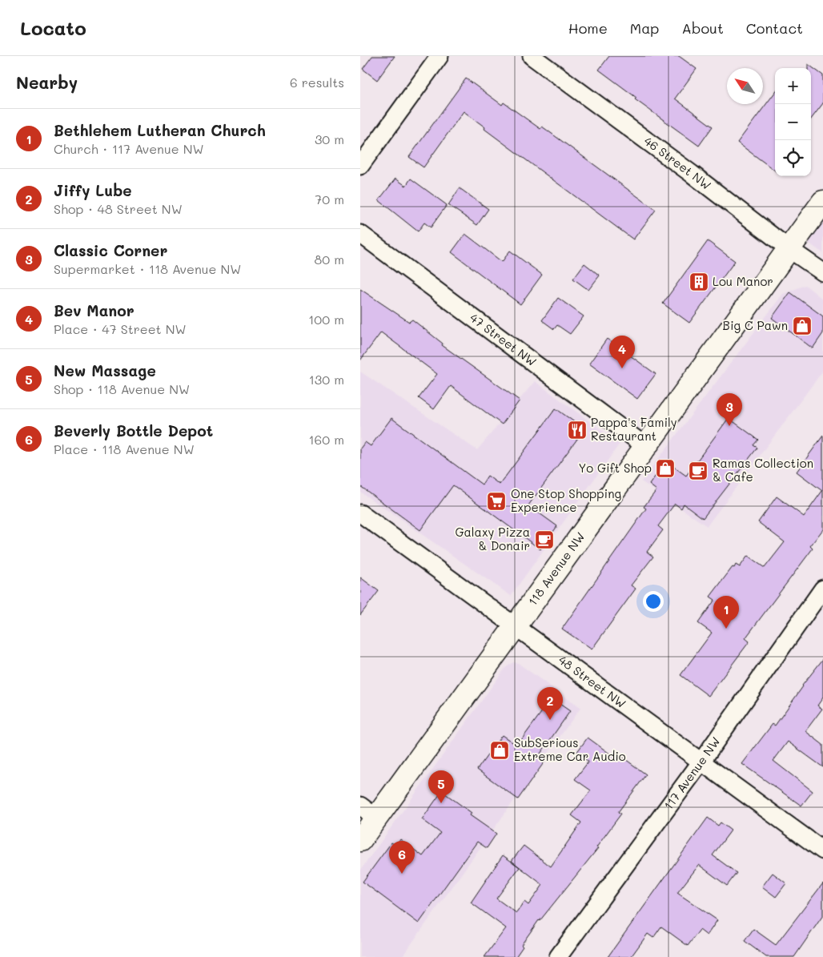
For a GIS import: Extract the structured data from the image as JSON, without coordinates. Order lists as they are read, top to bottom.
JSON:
{
  "streets": {
    "main road": ["118 Avenue NW"],
    "street": [
      "46 Street NW",
      "47 Street NW",
      "48 Street NW",
      "117 Avenue NW"
    ]
  },
  "crossings": [
    ["46 Street NW", "118 Avenue NW"],
    ["47 Street NW", "118 Avenue NW"],
    ["118 Avenue NW", "48 Street NW"],
    ["48 Street NW", "117 Avenue NW"]
  ],
  "places": {
    "building": ["Lou Manor"],
    "shop": ["Big C Pawn", "Yo Gift Shop", "SubSerious Extreme Car Audio"],
    "restaurant": ["Pappa's Family Restaurant"],
    "cafe": ["Ramas Collection & Cafe", "Galaxy Pizza & Donair"],
    "supermarket": ["One Stop Shopping Experience"]
  },
  "north": "top left",
  "page": {
    "header": "Locato",
    "nav": [
      "Home",
      "Map",
      "About",
      "Contact"
    ],
    "heading": ["Nearby", "6 results"],
    "map_buttons": ["+", "−"],
    "list": [
      {
        "mark": "1",
        "name": "Bethlehem Lutheran Church",
        "note": "Church · 117 Avenue NW",
        "value": "30 m"
      },
      {
        "mark": "2",
        "name": "Jiffy Lube",
        "note": "Shop · 48 Street NW",
        "value": "70 m"
      },
      {
        "mark": "3",
        "name": "Classic Corner",
        "note": "Supermarket · 118 Avenue NW",
        "value": "80 m"
      },
      {
        "mark": "4",
        "name": "Bev Manor",
        "note": "Place · 47 Street NW",
        "value": "100 m"
      },
      {
        "mark": "5",
        "name": "New Massage",
        "note": "Shop · 118 Avenue NW",
        "value": "130 m"
      },
      {
        "mark": "6",
        "name": "Beverly Bottle Depot",
        "note": "Place · 118 Avenue NW",
        "value": "160 m"
      }
    ],
    "pins": [
      "4",
      "3",
      "1",
      "2",
      "5",
      "6"
    ]
  }
}
